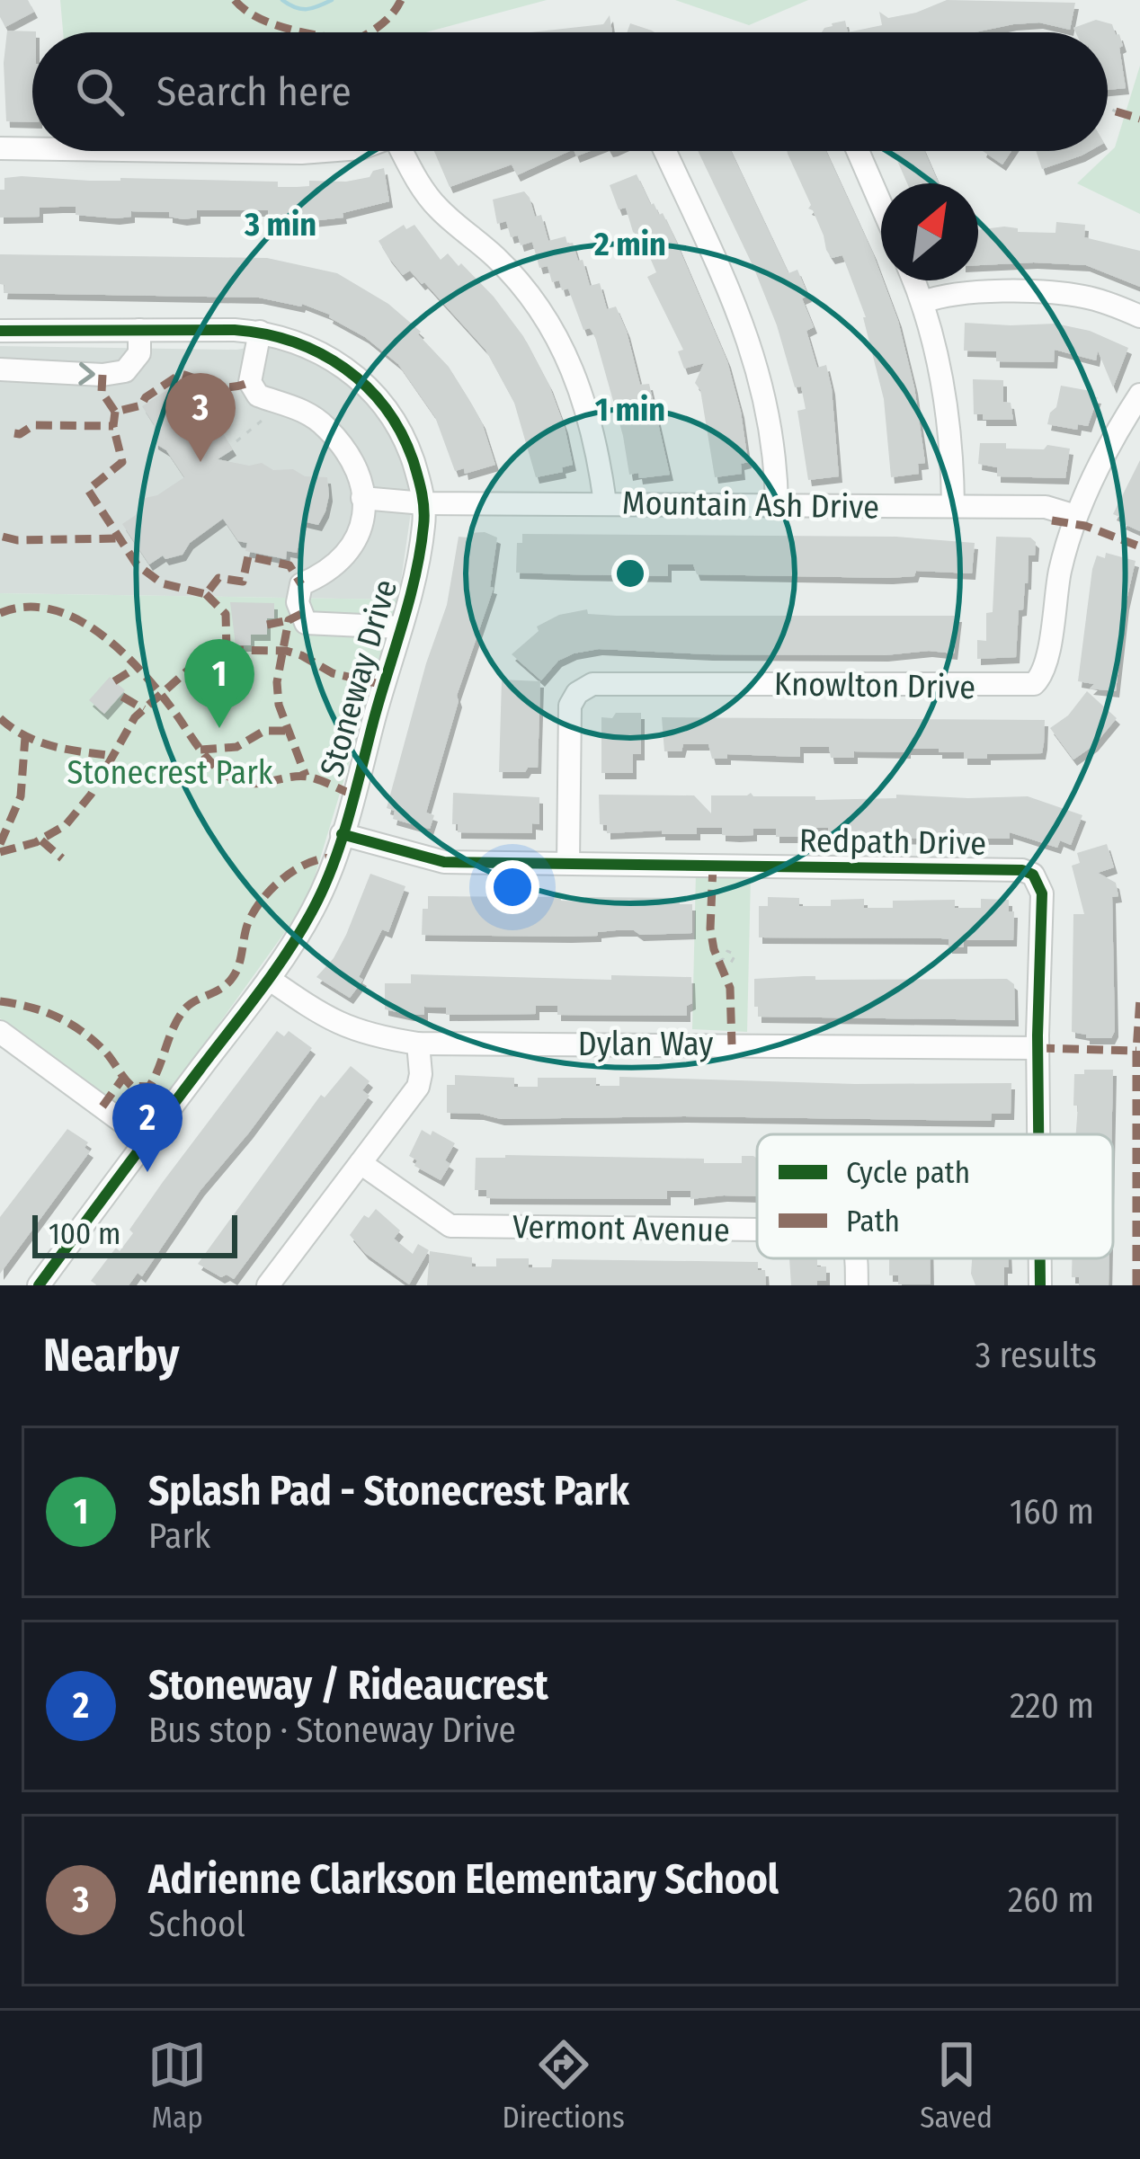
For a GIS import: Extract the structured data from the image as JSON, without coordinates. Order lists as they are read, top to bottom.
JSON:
{
  "streets": {
    "street": [
      "Mountain Ash Drive",
      "Stoneway Drive",
      "Knowlton Drive",
      "Redpath Drive",
      "Dylan Way",
      "Vermont Avenue"
    ]
  },
  "crossings": [
    ["Mountain Ash Drive", "Stoneway Drive"],
    ["Mountain Ash Drive", "Knowlton Drive"],
    ["Stoneway Drive", "Redpath Drive"],
    ["Stoneway Drive", "Dylan Way"],
    ["Knowlton Drive", "Redpath Drive"],
    ["Redpath Drive", "Dylan Way"]
  ],
  "parks": ["Stonecrest Park"],
  "legend": ["Cycle path", "Path"],
  "scale_bar": "100 m",
  "north": "top right",
  "page": {
    "search": "Search here",
    "pins": ["3", "1", "2"],
    "scale": "100 m",
    "heading": ["Nearby", "3 results"],
    "list": [
      {
        "mark": "1",
        "name": "Splash Pad - Stonecrest Park",
        "note": "Park",
        "value": "160 m"
      },
      {
        "mark": "2",
        "name": "Stoneway / Rideaucrest",
        "note": "Bus stop · Stoneway Drive",
        "value": "220 m"
      },
      {
        "mark": "3",
        "name": "Adrienne Clarkson Elementary School",
        "note": "School",
        "value": "260 m"
      }
    ],
    "nav": ["Map", "Directions", "Saved"]
  },
  "rings": ["3 min", "2 min", "1 min"]
}
